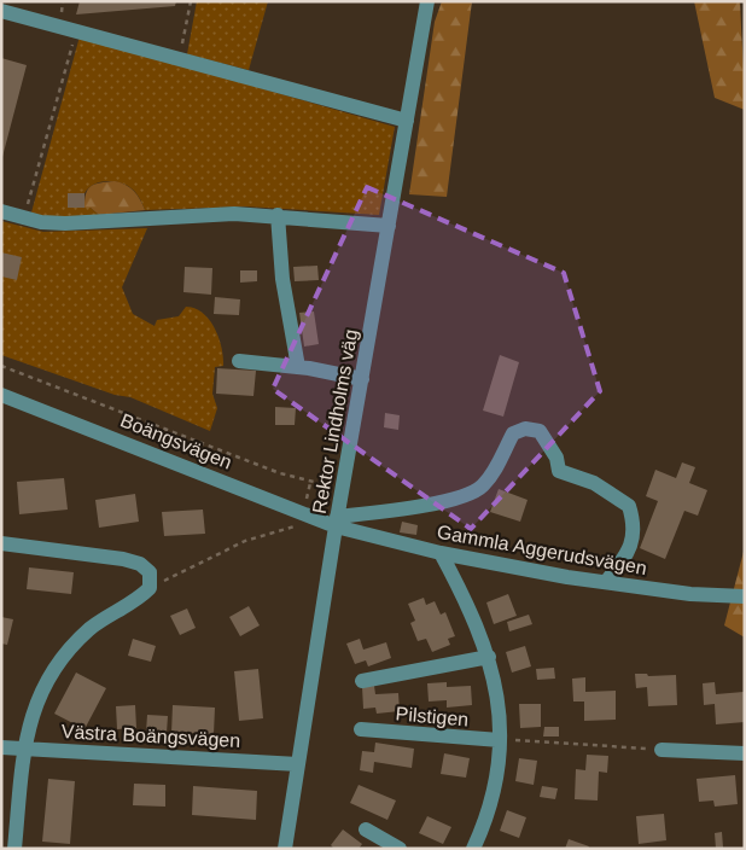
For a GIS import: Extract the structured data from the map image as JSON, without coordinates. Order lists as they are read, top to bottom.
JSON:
{
  "streets": {
    "street": [
      "Rektor Lindholms väg",
      "Boängsvägen",
      "Gammla Aggerudsvägen",
      "Pilstigen",
      "Västra Boängsvägen"
    ]
  },
  "crossings": [
    ["Rektor Lindholms väg", "Boängsvägen"],
    ["Rektor Lindholms väg", "Gammla Aggerudsvägen"],
    ["Rektor Lindholms väg", "Västra Boängsvägen"],
    ["Boängsvägen", "Gammla Aggerudsvägen"]
  ]
}
